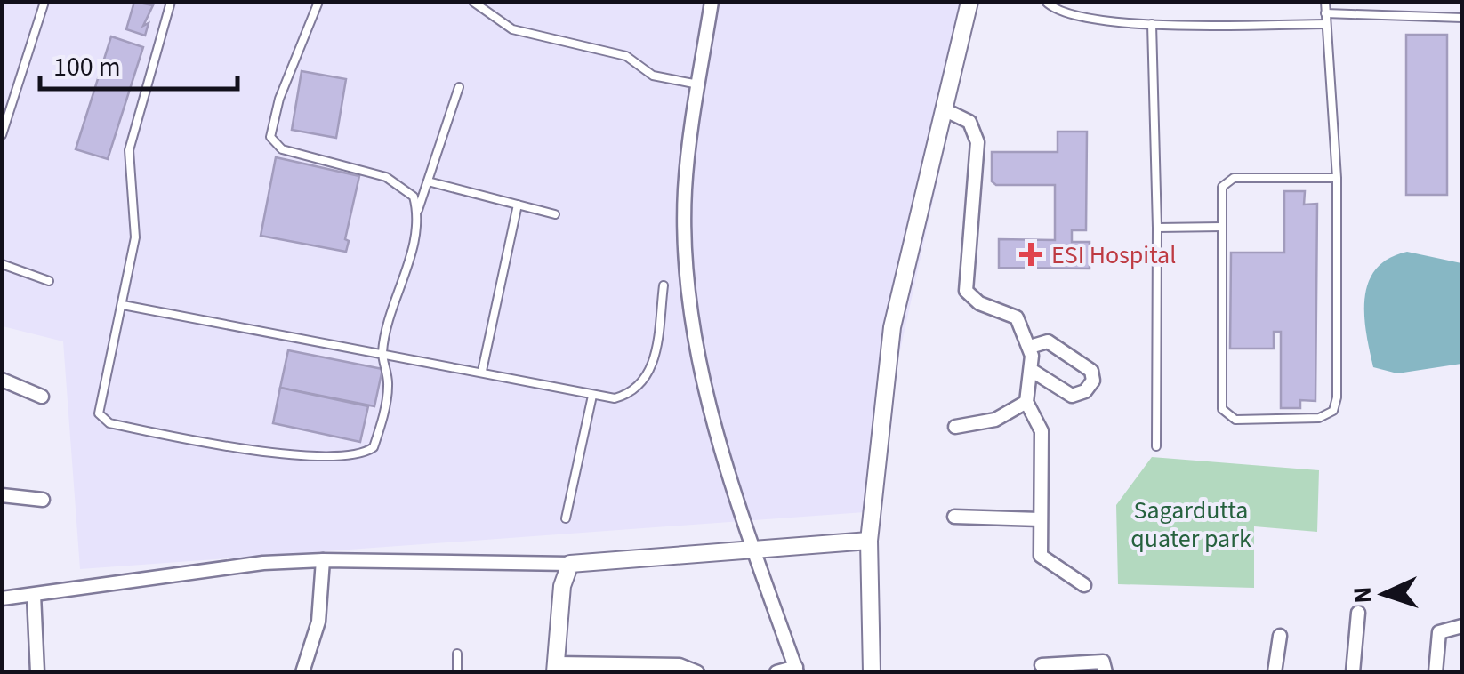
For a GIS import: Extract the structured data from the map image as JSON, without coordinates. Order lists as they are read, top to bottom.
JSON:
{
  "parks": ["Sagardutta quater park"],
  "places": {
    "health": ["ESI Hospital"]
  },
  "scale_bar": "100 m",
  "north": "left"
}
